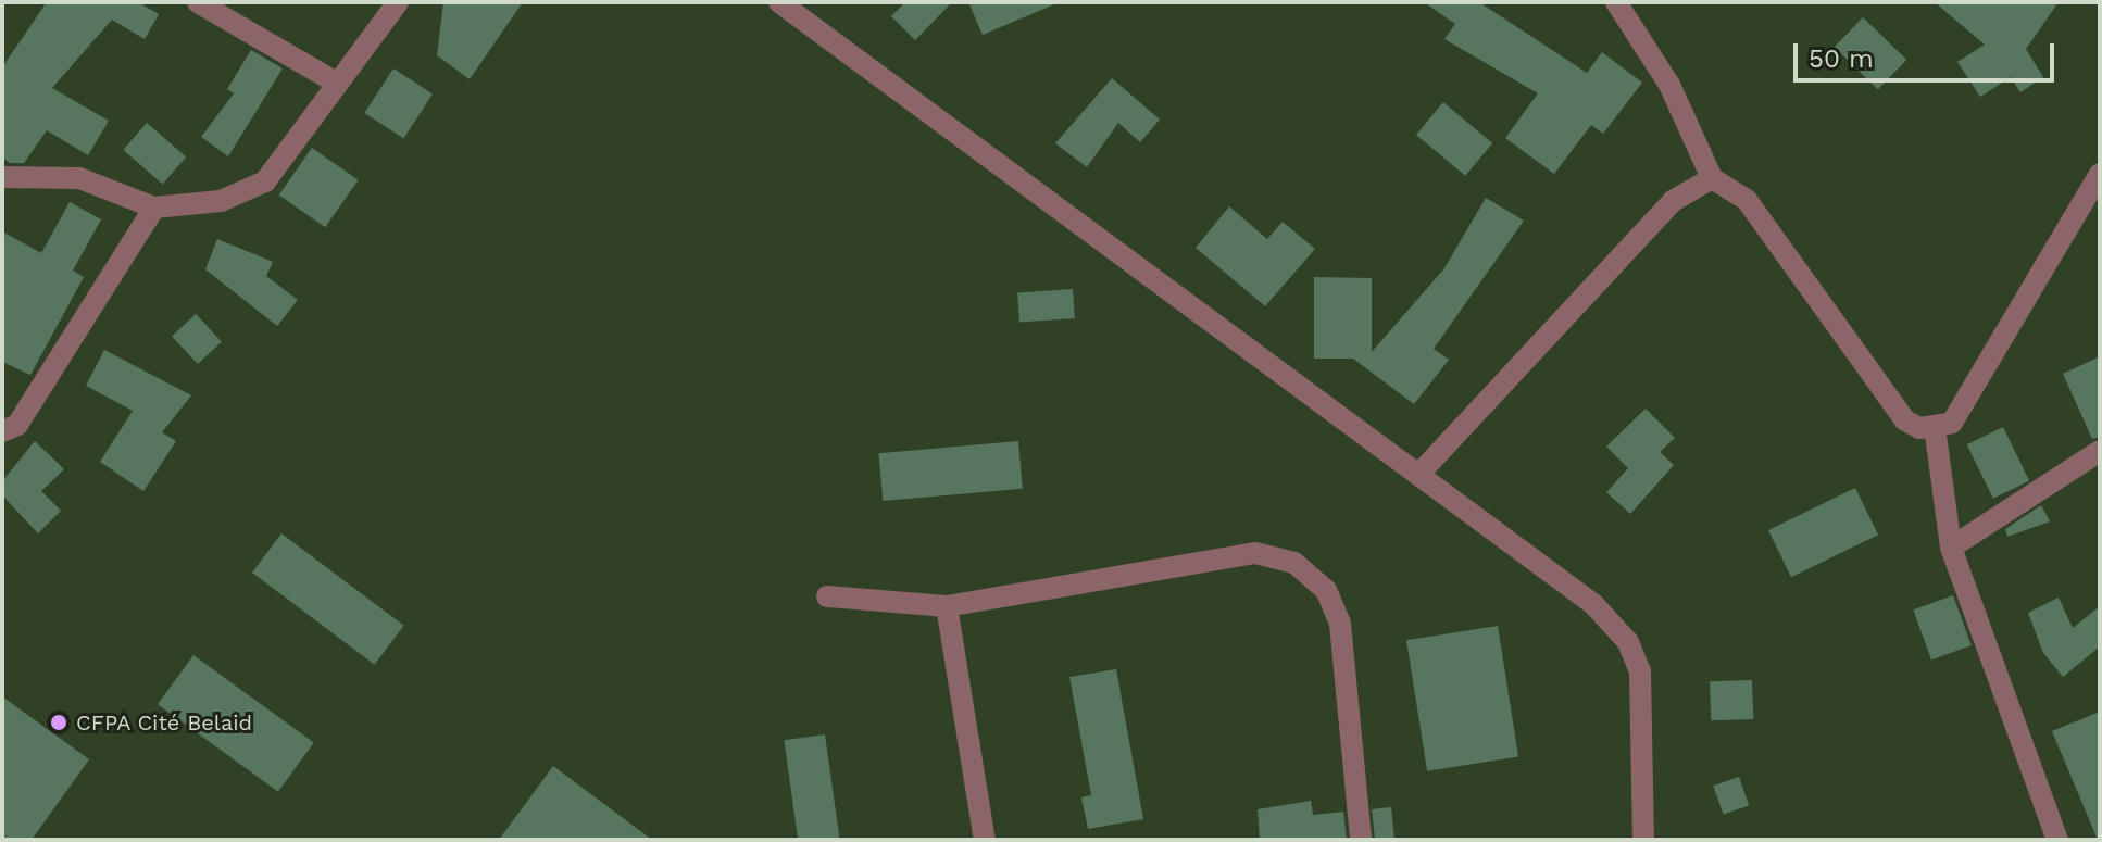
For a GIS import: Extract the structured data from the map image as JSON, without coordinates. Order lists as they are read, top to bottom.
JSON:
{
  "places": ["CFPA Cité Belaid"],
  "scale_bar": "50 m"
}
